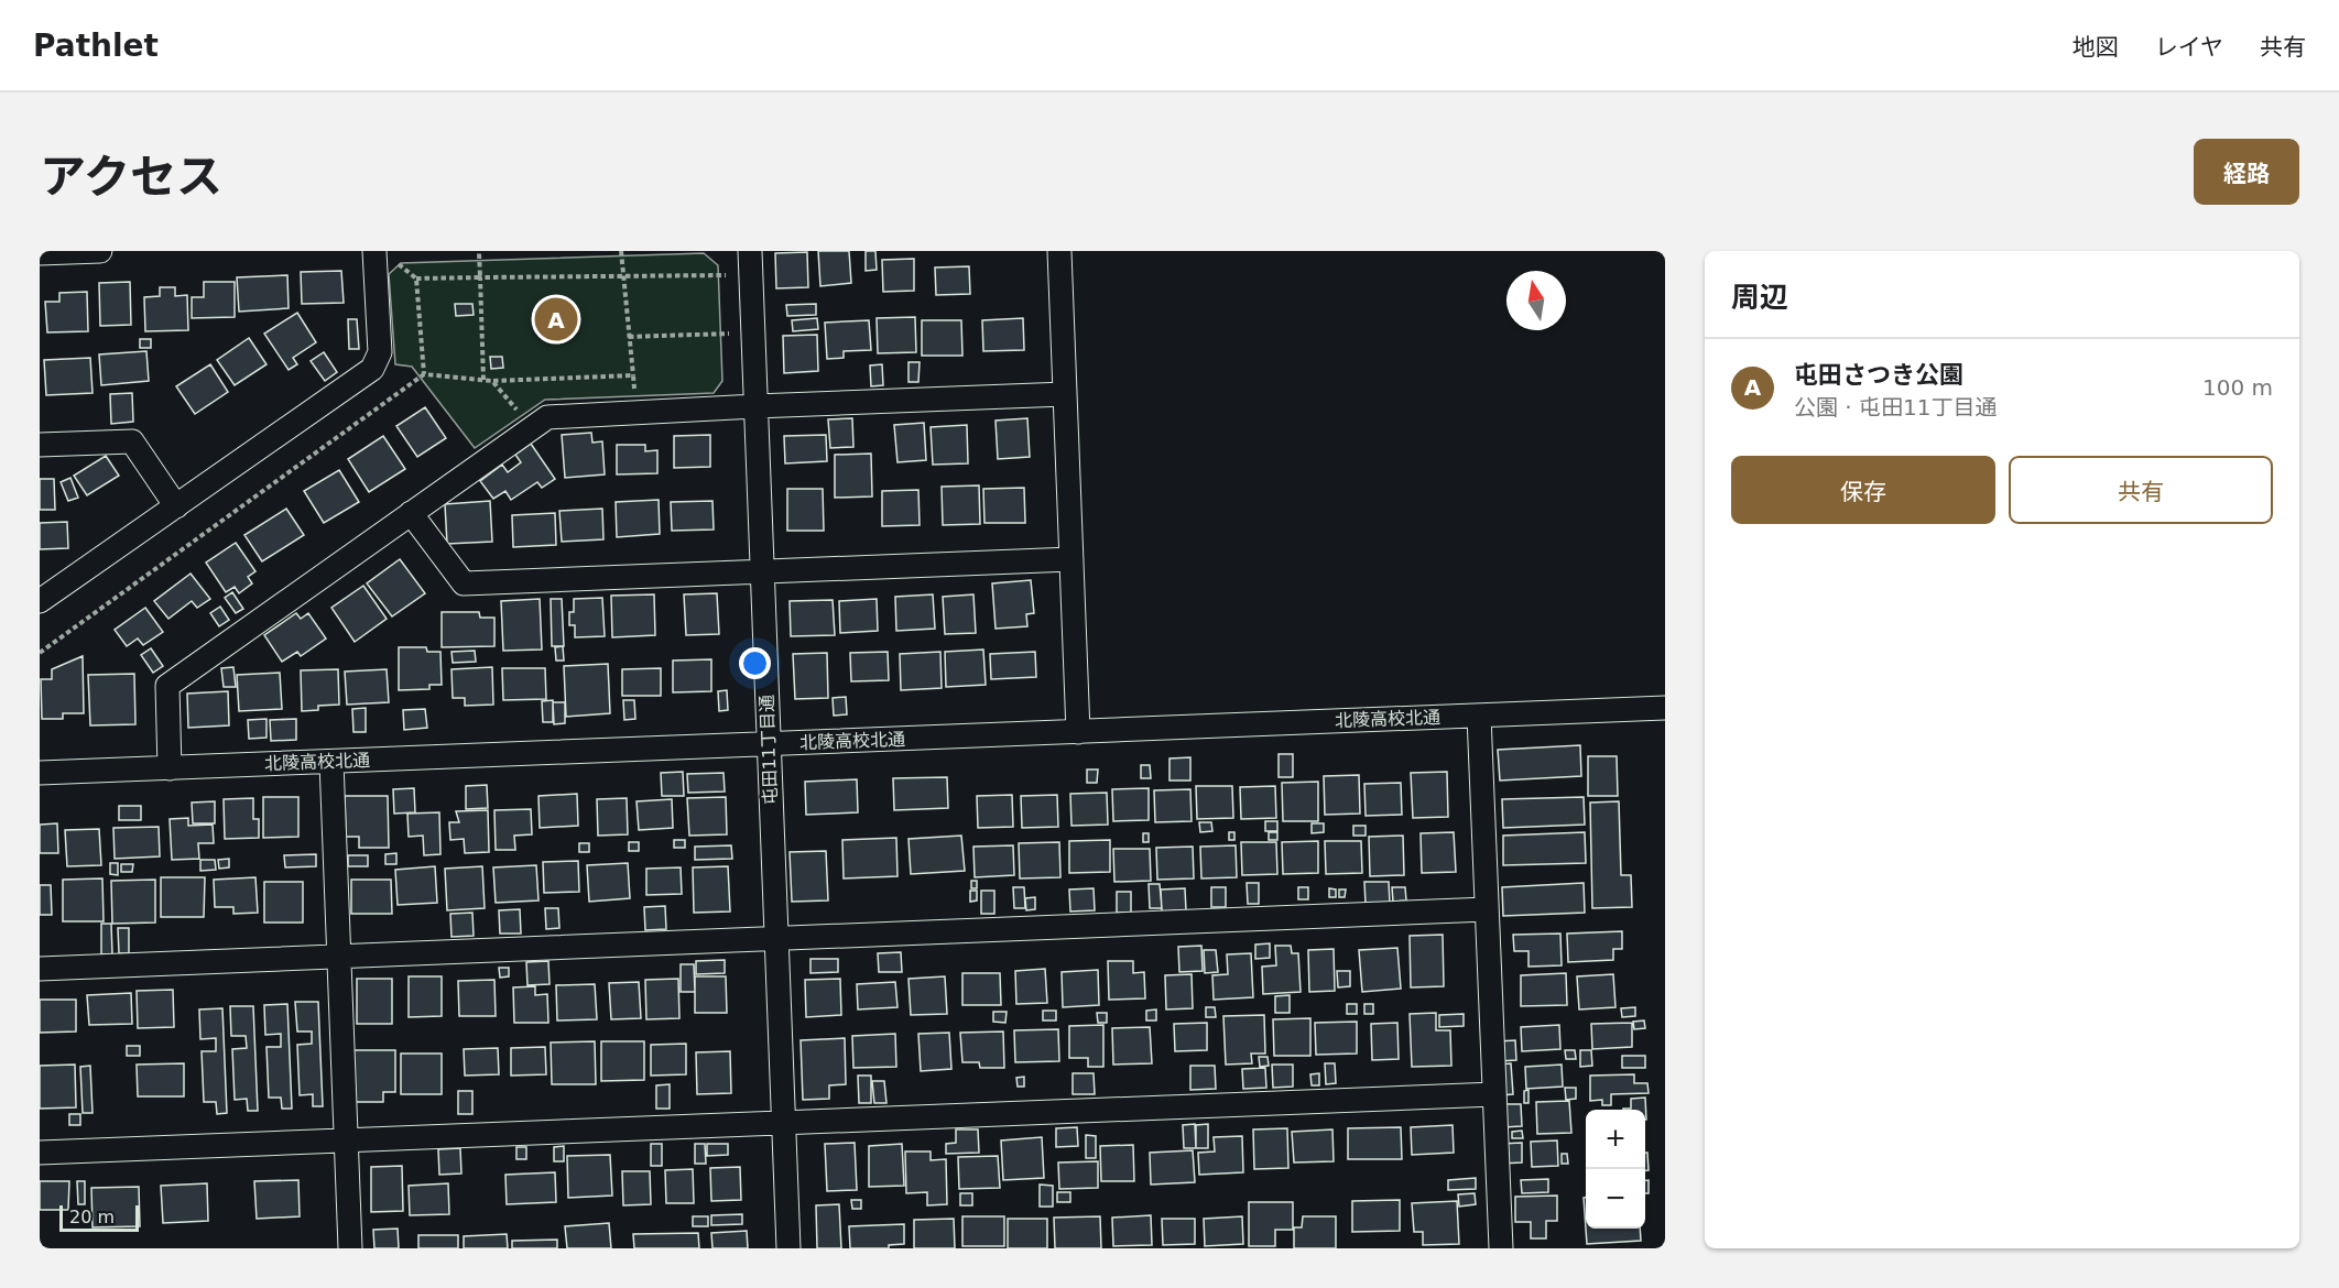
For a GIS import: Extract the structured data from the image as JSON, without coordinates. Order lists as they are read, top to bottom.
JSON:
{
  "streets": {
    "street": ["北陵高校北通", "屯田11丁目通"]
  },
  "crossings": [
    ["北陵高校北通", "屯田11丁目通"]
  ],
  "scale_bar": "20 m",
  "north": "top",
  "page": {
    "header": "Pathlet",
    "nav": ["地図", "レイヤ", "共有"],
    "title": "アクセス",
    "buttons": [
      "経路",
      ["保存", "共有"]
    ],
    "heading": "周辺",
    "pins": "A",
    "list": [
      {
        "mark": "A",
        "name": "屯田さつき公園",
        "note": "公園 · 屯田11丁目通",
        "value": "100 m"
      }
    ],
    "map_buttons": ["+", "−"],
    "scale": "20 m"
  }
}
